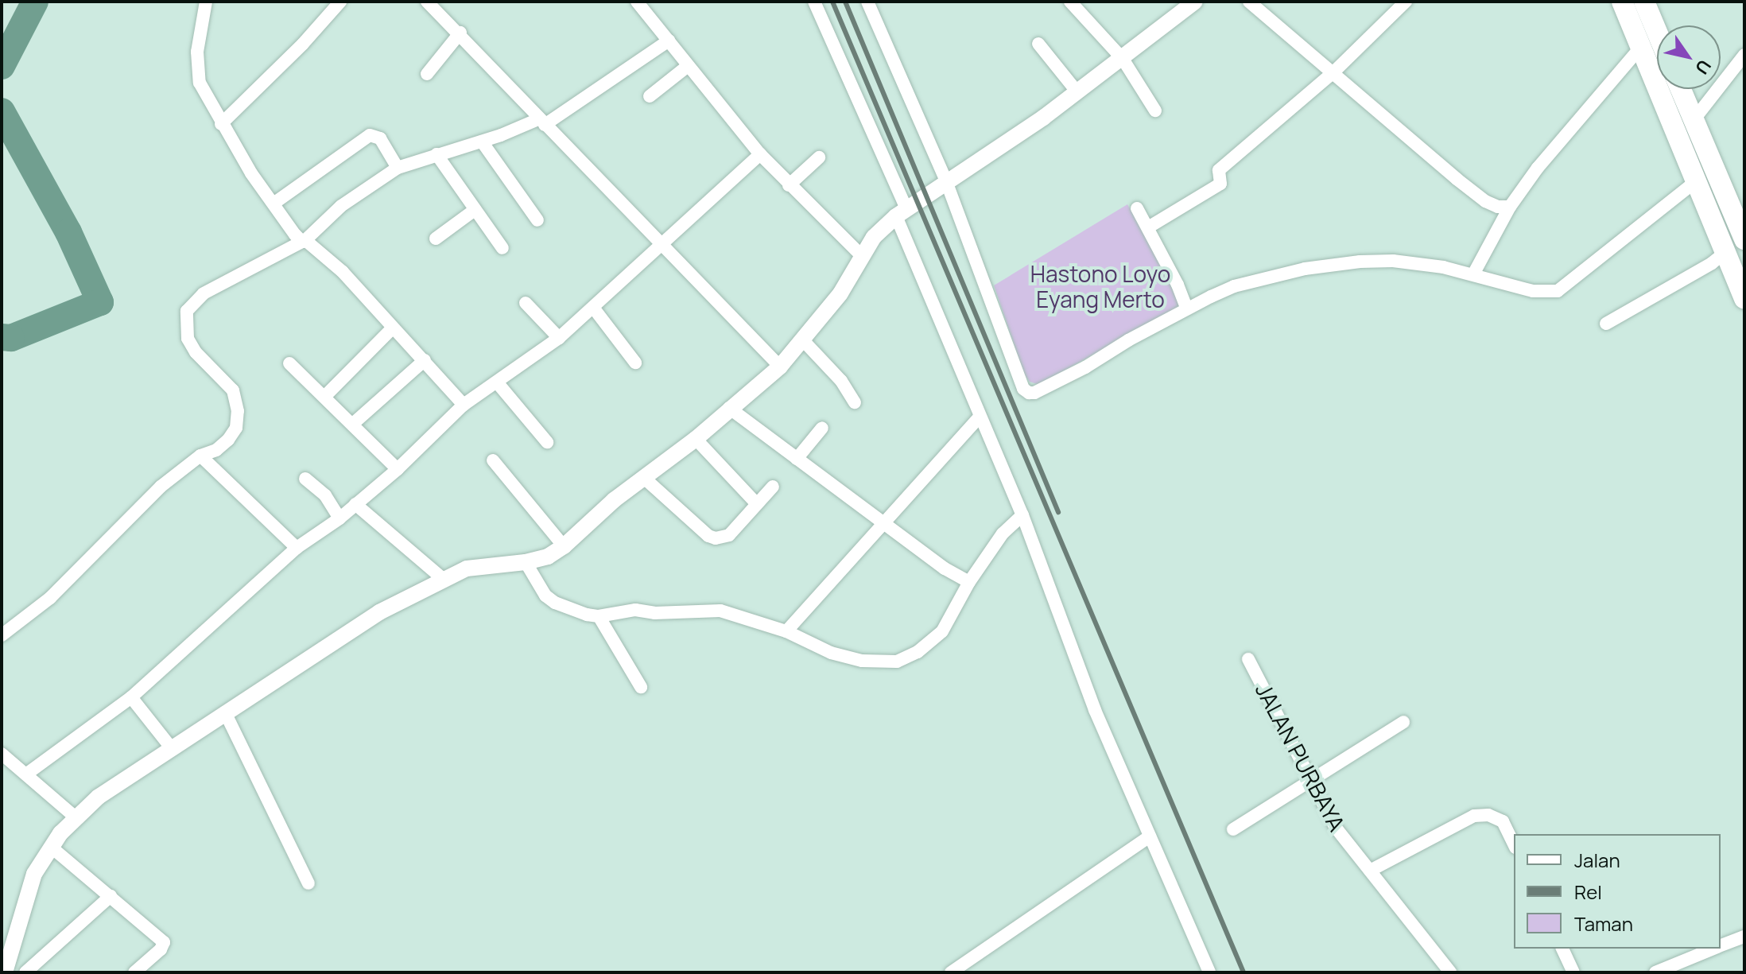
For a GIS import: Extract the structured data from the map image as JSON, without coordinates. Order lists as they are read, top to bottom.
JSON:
{
  "streets": {
    "street": ["JALAN PURBAYA"]
  },
  "parks": ["Hastono Loyo Eyang Merto"],
  "legend": ["Jalan", "Rel", "Taman"],
  "north": "bottom right"
}
